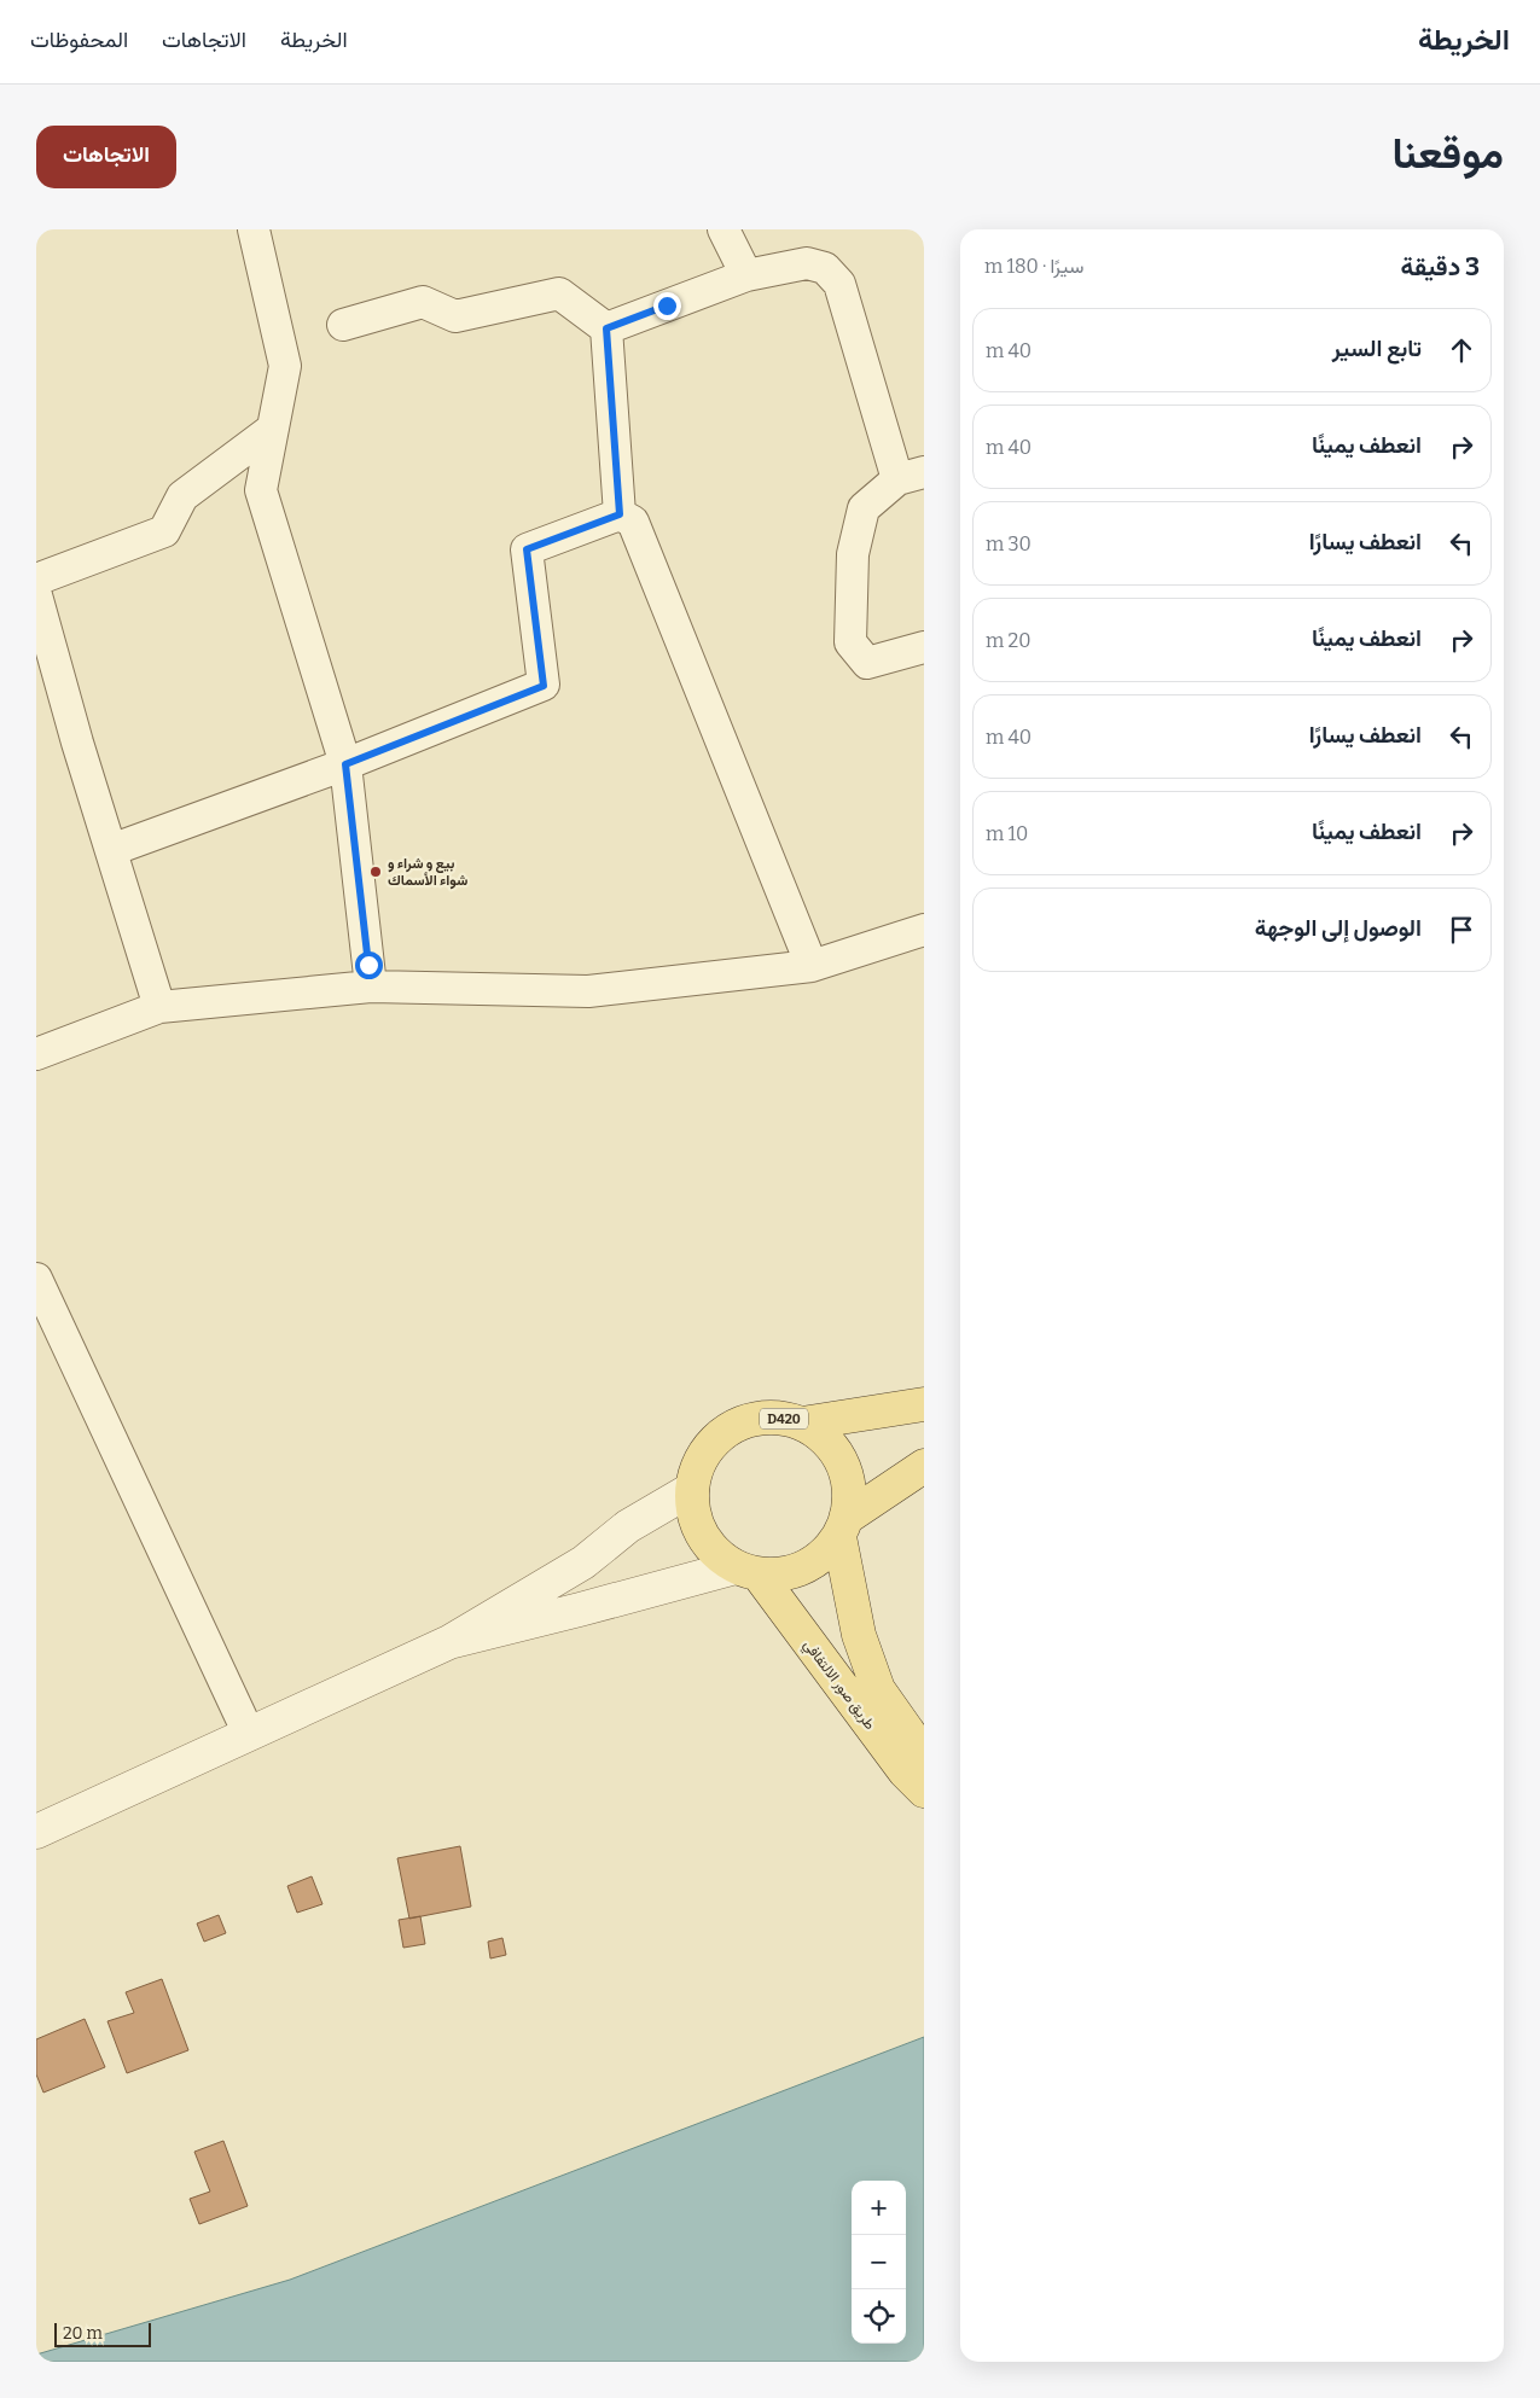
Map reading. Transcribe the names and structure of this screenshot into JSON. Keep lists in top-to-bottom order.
{
  "streets": {
    "main road": ["D420", "طريق صور الالتفافي"]
  },
  "crossings": [
    ["D420", "طريق صور الالتفافي"]
  ],
  "places": ["بيع و شراء و شواء الأسماك"],
  "scale_bar": "20 m",
  "page": {
    "header": "الخريطة",
    "nav": ["الخريطة", "الاتجاهات", "المحفوظات"],
    "title": "موقعنا",
    "buttons": "الاتجاهات",
    "heading": ["3 دقيقة", "سيرًا · 180 m"],
    "list": [
      ["تابع السير", "40 m"],
      ["انعطف يمينًا", "40 m"],
      ["انعطف يسارًا", "30 m"],
      ["انعطف يمينًا", "20 m"],
      ["انعطف يسارًا", "40 m"],
      ["انعطف يمينًا", "10 m"],
      "الوصول إلى الوجهة"
    ],
    "map_buttons": ["+", "−"],
    "scale": "20 m"
  }
}
